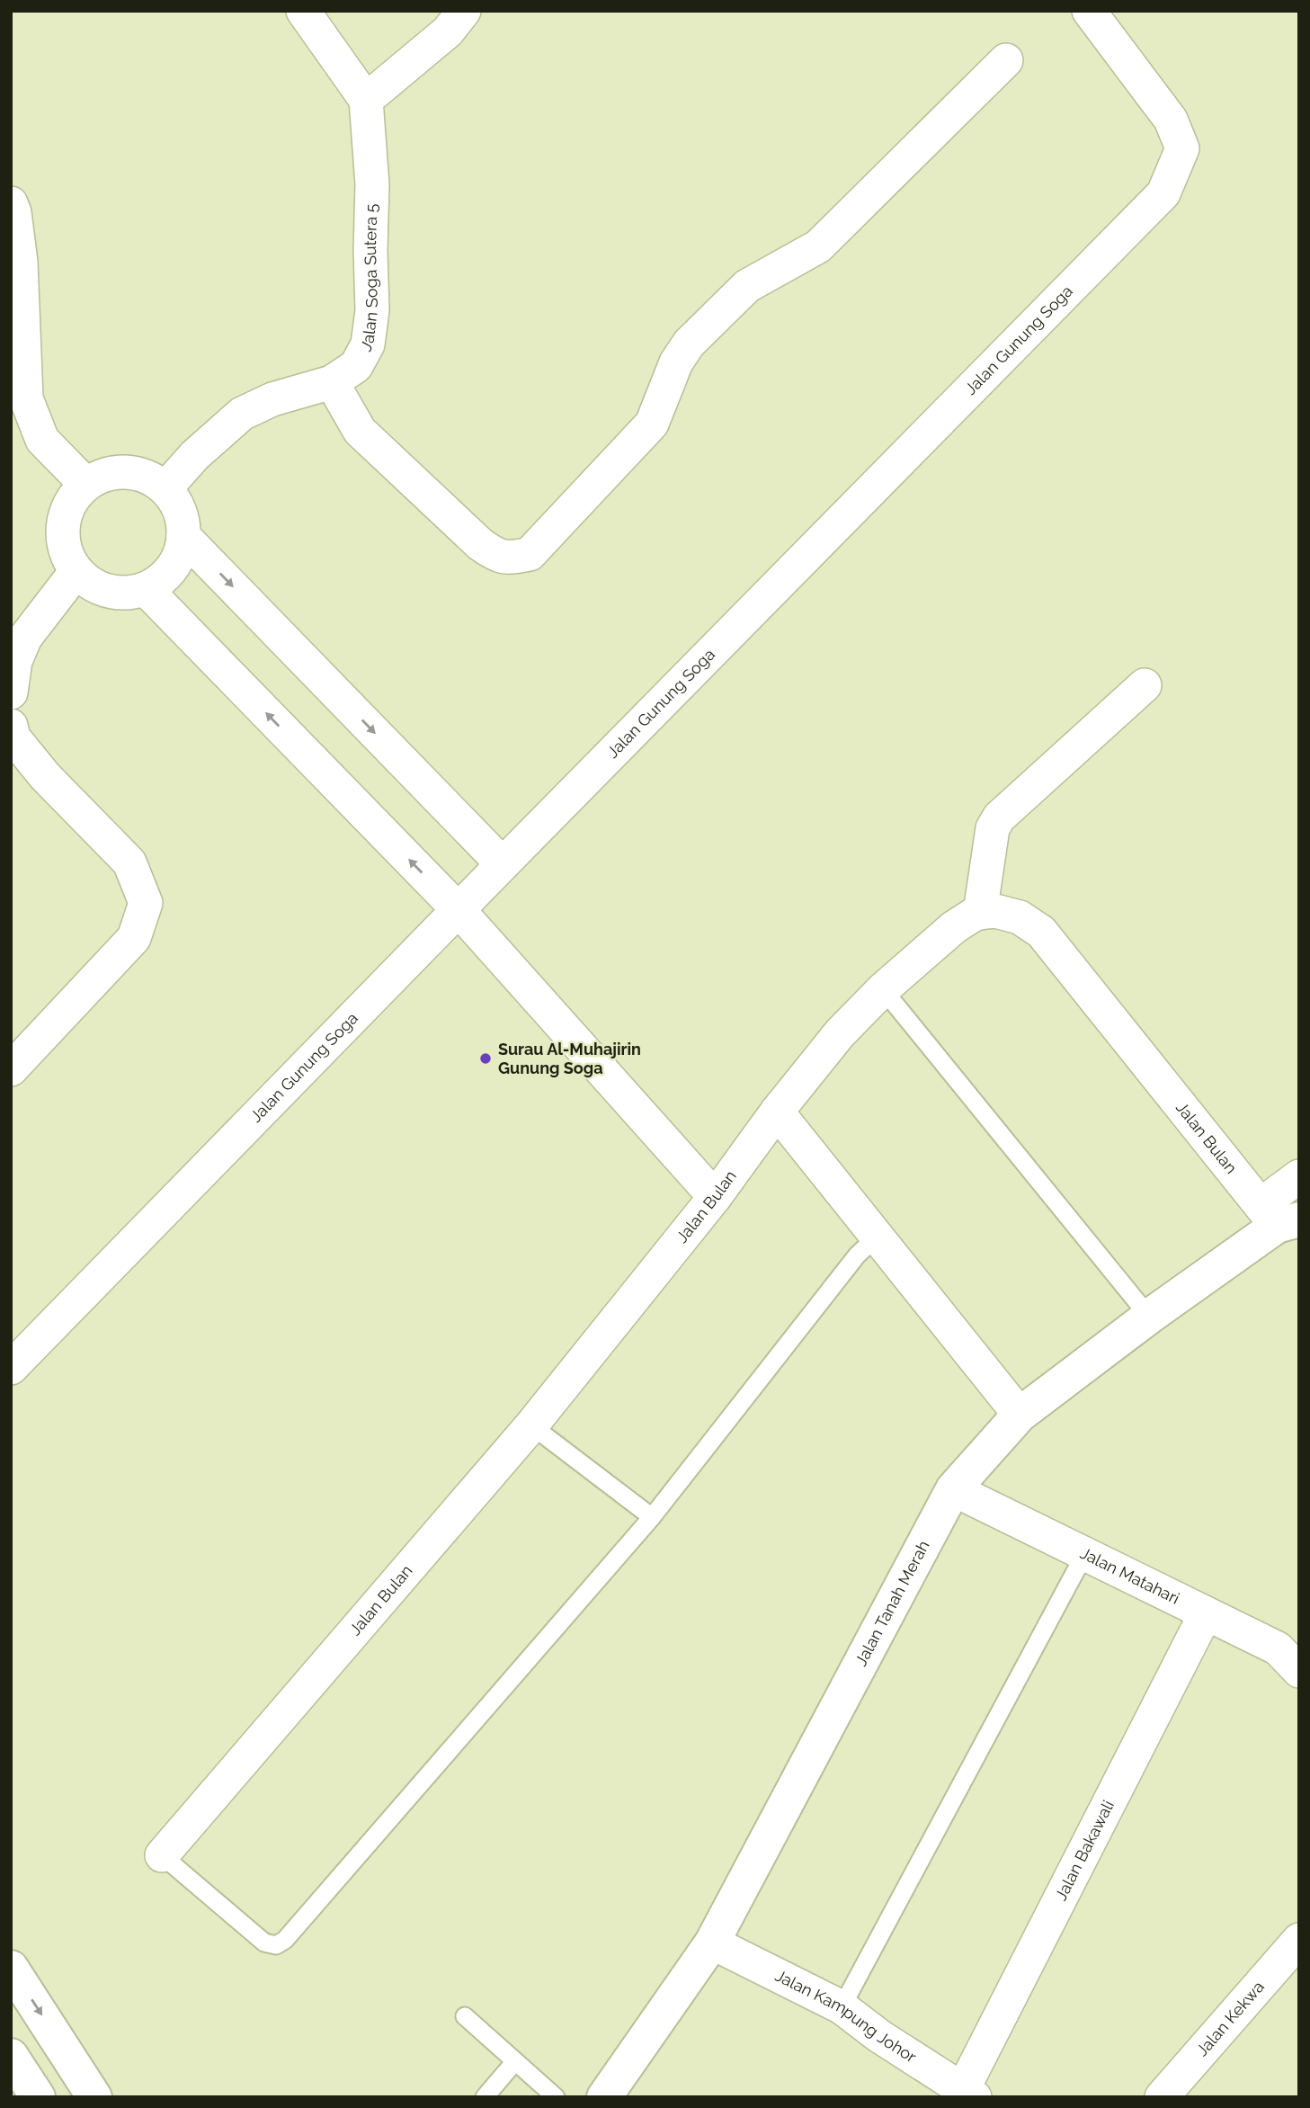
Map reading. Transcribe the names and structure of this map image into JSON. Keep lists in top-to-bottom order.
{
  "streets": {
    "main road": ["Jalan Tanah Merah"],
    "street": [
      "Jalan Soga Sutera 5",
      "Jalan Gunung Soga",
      "Jalan Bulan",
      "Jalan Matahari",
      "Jalan Bakawali",
      "Jalan Kampung Johor",
      "Jalan Kekwa"
    ]
  },
  "crossings": [
    ["Jalan Bulan", "Jalan Tanah Merah"],
    ["Jalan Matahari", "Jalan Tanah Merah"],
    ["Jalan Matahari", "Jalan Bakawali"],
    ["Jalan Tanah Merah", "Jalan Kampung Johor"],
    ["Jalan Bakawali", "Jalan Kampung Johor"]
  ],
  "places": ["Surau Al-Muhajirin Gunung Soga"]
}
